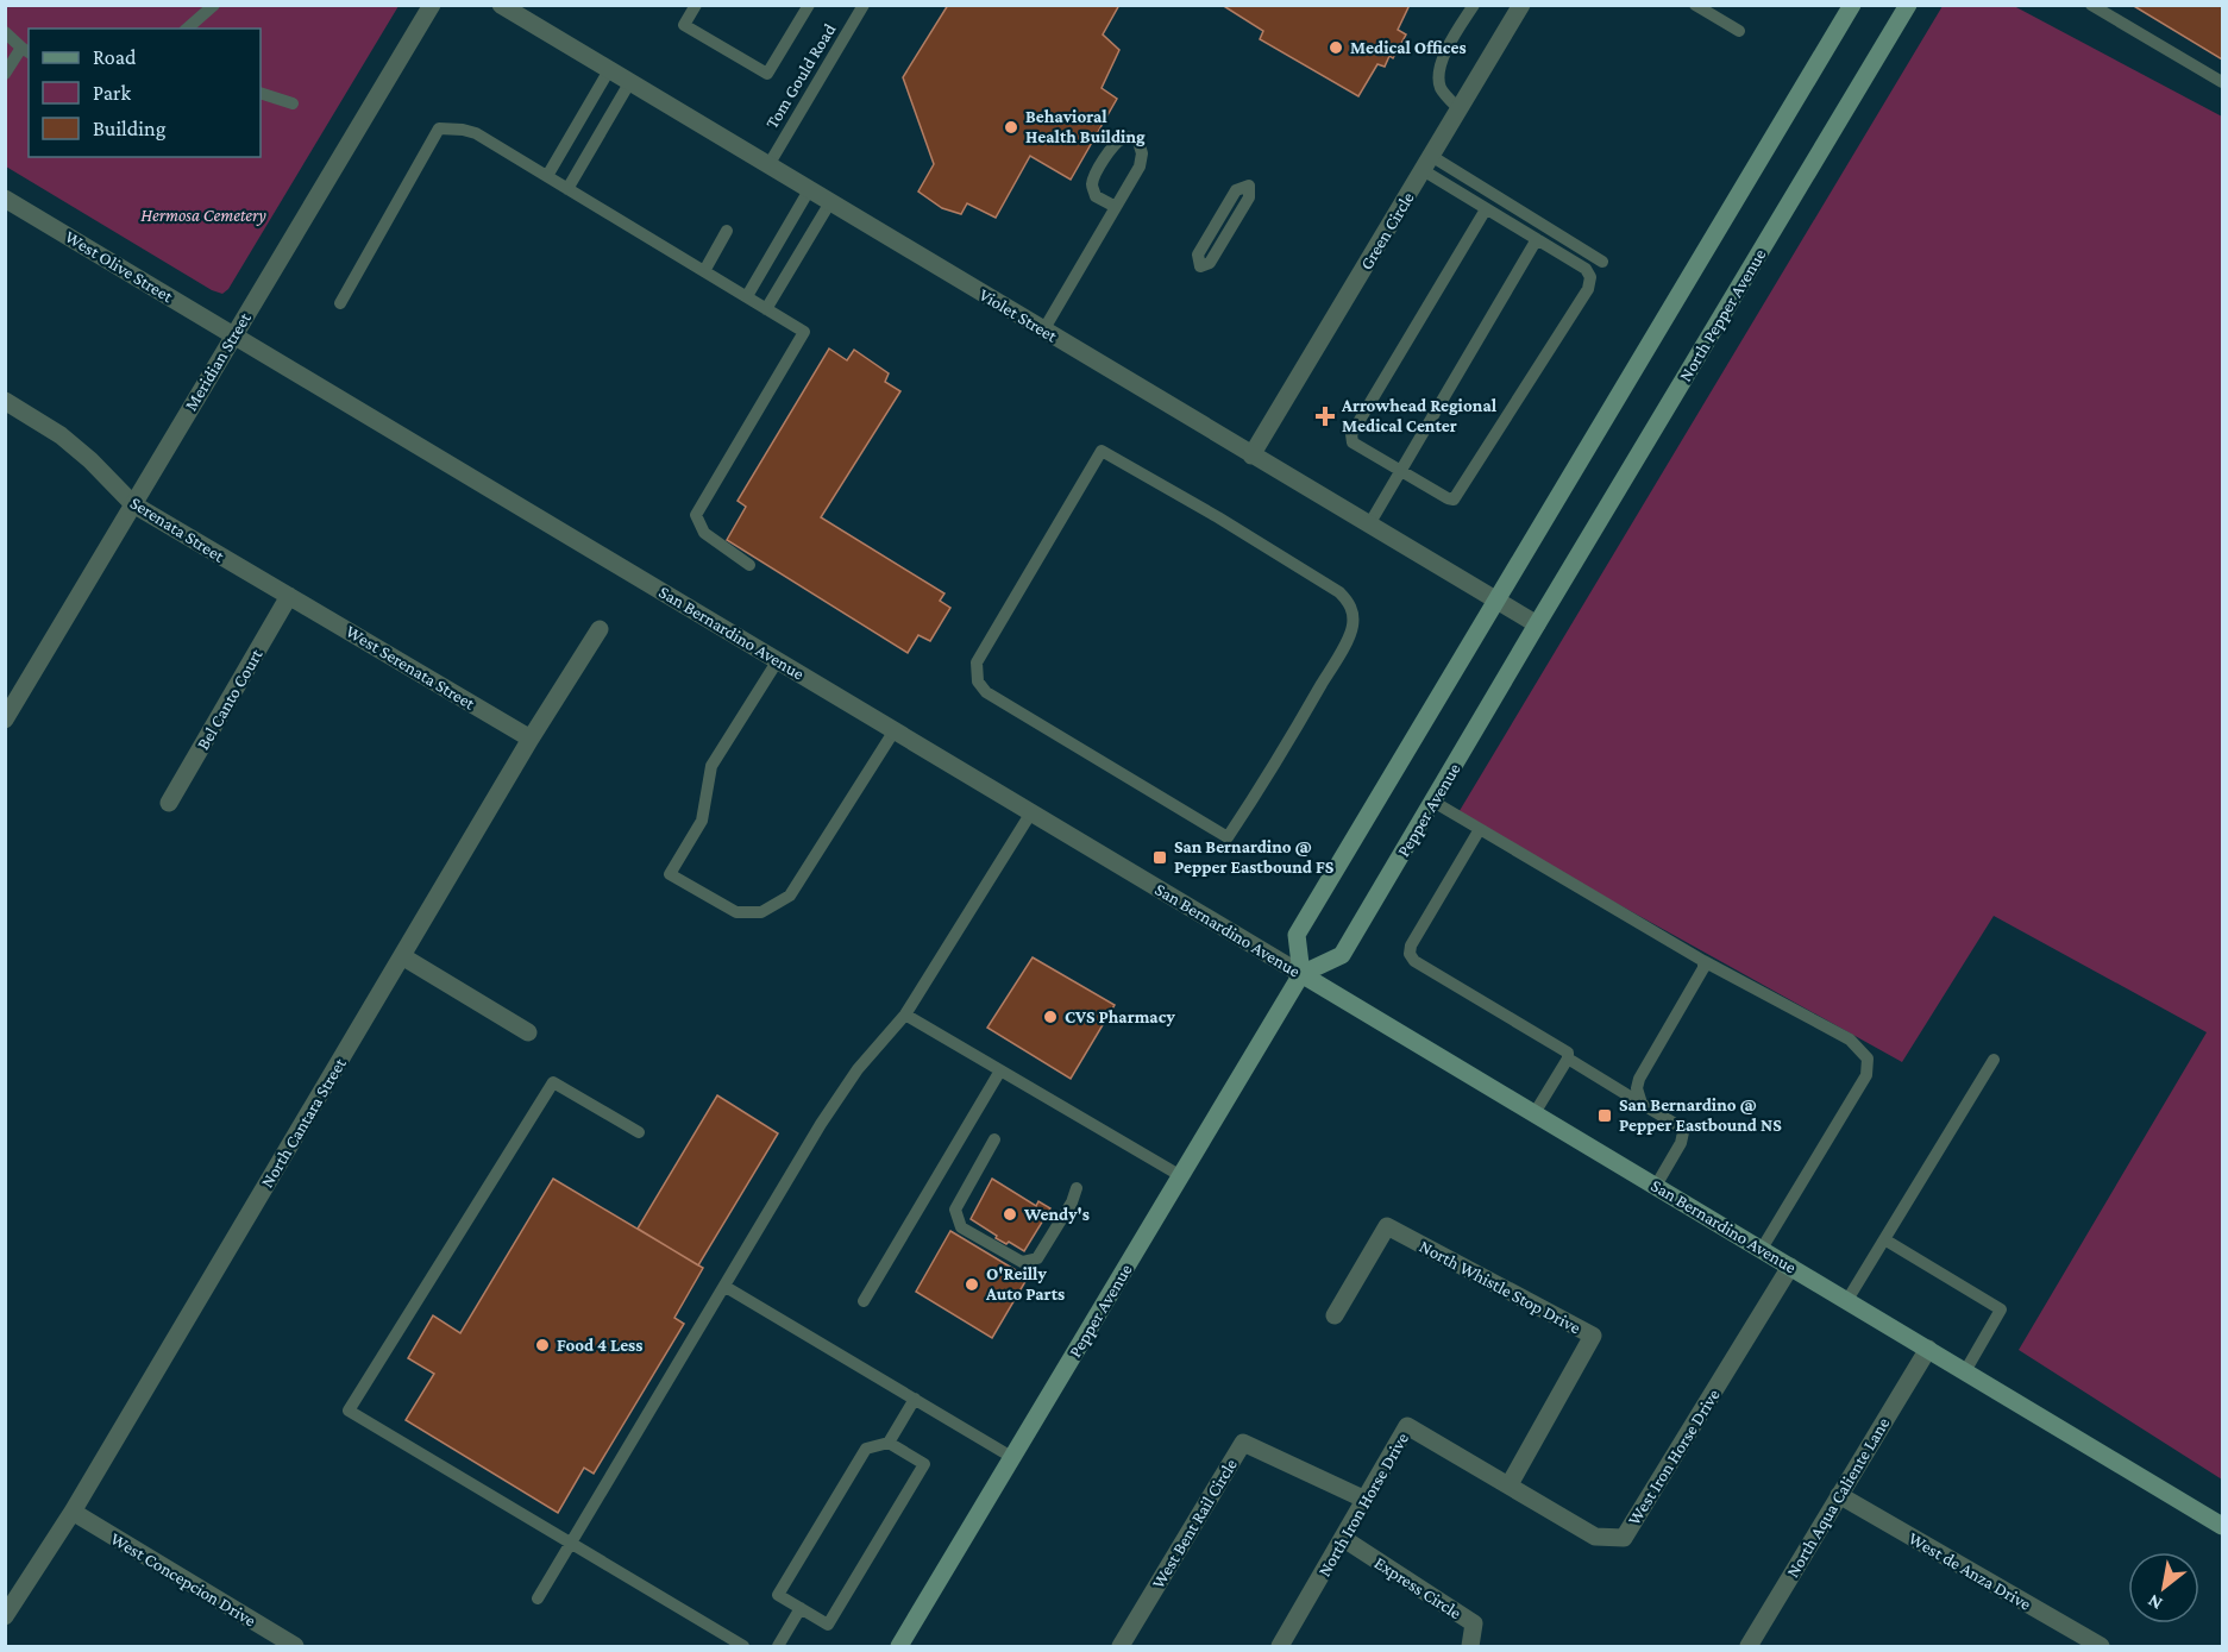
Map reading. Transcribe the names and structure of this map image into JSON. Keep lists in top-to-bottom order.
{
  "streets": {
    "main road": ["North Pepper Avenue", "San Bernardino Avenue", "Pepper Avenue"],
    "street": [
      "Green Circle",
      "West Olive Street",
      "Violet Street",
      "Meridian Street",
      "Serenata Street",
      "West Serenata Street",
      "Bel Canto Court",
      "North Cantara Street",
      "North Whistle Stop Drive",
      "West Iron Horse Drive",
      "North Aqua Caliente Lane",
      "North Iron Horse Drive",
      "West Bent Rail Circle",
      "West de Anza Drive",
      "West Concepcion Drive",
      "Express Circle"
    ],
    "lane": ["Tom Gould Road"]
  },
  "crossings": [
    ["Tom Gould Road", "Violet Street"],
    ["Green Circle", "Violet Street"],
    ["West Olive Street", "Meridian Street"],
    ["West Olive Street", "San Bernardino Avenue"],
    ["Violet Street", "North Pepper Avenue"],
    ["Violet Street", "Pepper Avenue"],
    ["North Pepper Avenue", "Pepper Avenue"],
    ["Meridian Street", "Serenata Street"],
    ["Meridian Street", "San Bernardino Avenue"],
    ["Serenata Street", "West Serenata Street"],
    ["Serenata Street", "Bel Canto Court"],
    ["San Bernardino Avenue", "Pepper Avenue"],
    ["San Bernardino Avenue", "West Iron Horse Drive"],
    ["San Bernardino Avenue", "North Aqua Caliente Lane"],
    ["West Serenata Street", "Bel Canto Court"],
    ["West Serenata Street", "North Cantara Street"],
    ["North Cantara Street", "West Concepcion Drive"],
    ["North Whistle Stop Drive", "West Iron Horse Drive"],
    ["North Whistle Stop Drive", "North Iron Horse Drive"],
    ["West Iron Horse Drive", "North Iron Horse Drive"],
    ["North Aqua Caliente Lane", "West de Anza Drive"],
    ["North Iron Horse Drive", "West Bent Rail Circle"],
    ["North Iron Horse Drive", "Express Circle"]
  ],
  "parks": ["Hermosa Cemetery"],
  "places": {
    "other": [
      "Medical Offices",
      "Behavioral Health Building",
      "CVS Pharmacy",
      "Wendy's",
      "O'Reilly Auto Parts",
      "Food 4 Less"
    ],
    "health": ["Arrowhead Regional Medical Center"],
    "transit": ["San Bernardino @ Pepper Eastbound FS", "San Bernardino @ Pepper Eastbound NS"]
  },
  "legend": ["Road", "Park", "Building"],
  "north": "bottom left"
}
